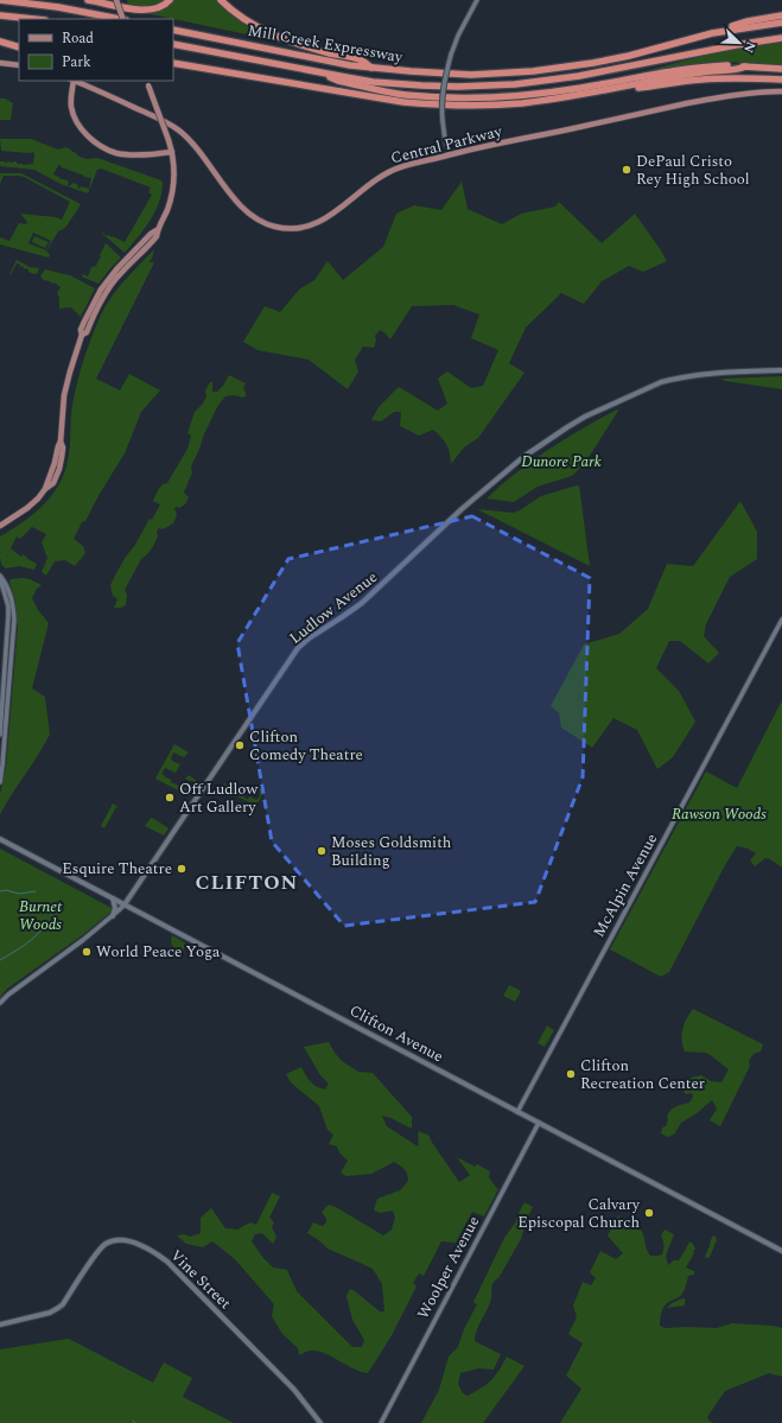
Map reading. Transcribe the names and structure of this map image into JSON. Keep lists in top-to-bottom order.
{
  "streets": {
    "highway": ["Mill Creek Expressway"],
    "main road": [
      "Central Parkway",
      "Ludlow Avenue",
      "Clifton Avenue",
      "Vine Street"
    ],
    "street": ["McAlpin Avenue", "Woolper Avenue"]
  },
  "crossings": [
    ["Ludlow Avenue", "Clifton Avenue"],
    ["McAlpin Avenue", "Clifton Avenue"],
    ["Clifton Avenue", "Woolper Avenue"]
  ],
  "districts": ["CLIFTON"],
  "parks": ["Dunore Park", "Rawson Woods", "Burnet Woods"],
  "places": [
    "DePaul Cristo Rey High School",
    "Clifton Comedy Theatre",
    "Off Ludlow Art Gallery",
    "Moses Goldsmith Building",
    "Esquire Theatre",
    "World Peace Yoga",
    "Clifton Recreation Center",
    "Calvary Episcopal Church"
  ],
  "legend": ["Road", "Park"],
  "north": "bottom right"
}
